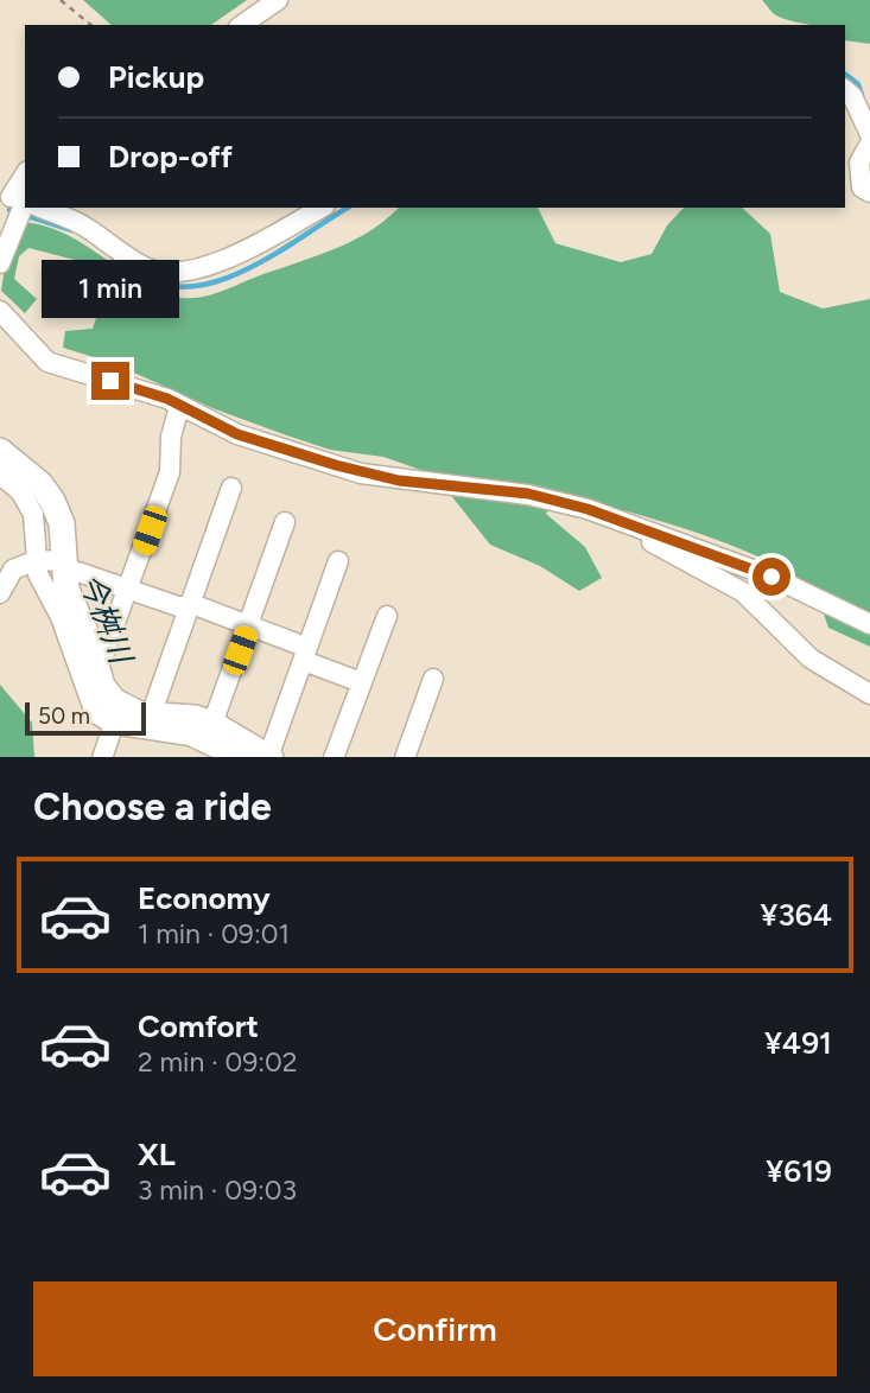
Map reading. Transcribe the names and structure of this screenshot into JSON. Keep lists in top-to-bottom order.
{
  "water": ["今桝川"],
  "scale_bar": "50 m",
  "page": {
    "banner": ["Pickup", "Drop-off"],
    "bubble": "1 min",
    "scale": "50 m",
    "heading": "Choose a ride",
    "list": [
      {
        "name": "Economy",
        "note": "1 min · 09:01",
        "value": "¥364"
      },
      {
        "name": "Comfort",
        "note": "2 min · 09:02",
        "value": "¥491"
      },
      {
        "name": "XL",
        "note": "3 min · 09:03",
        "value": "¥619"
      }
    ],
    "buttons": "Confirm"
  }
}
